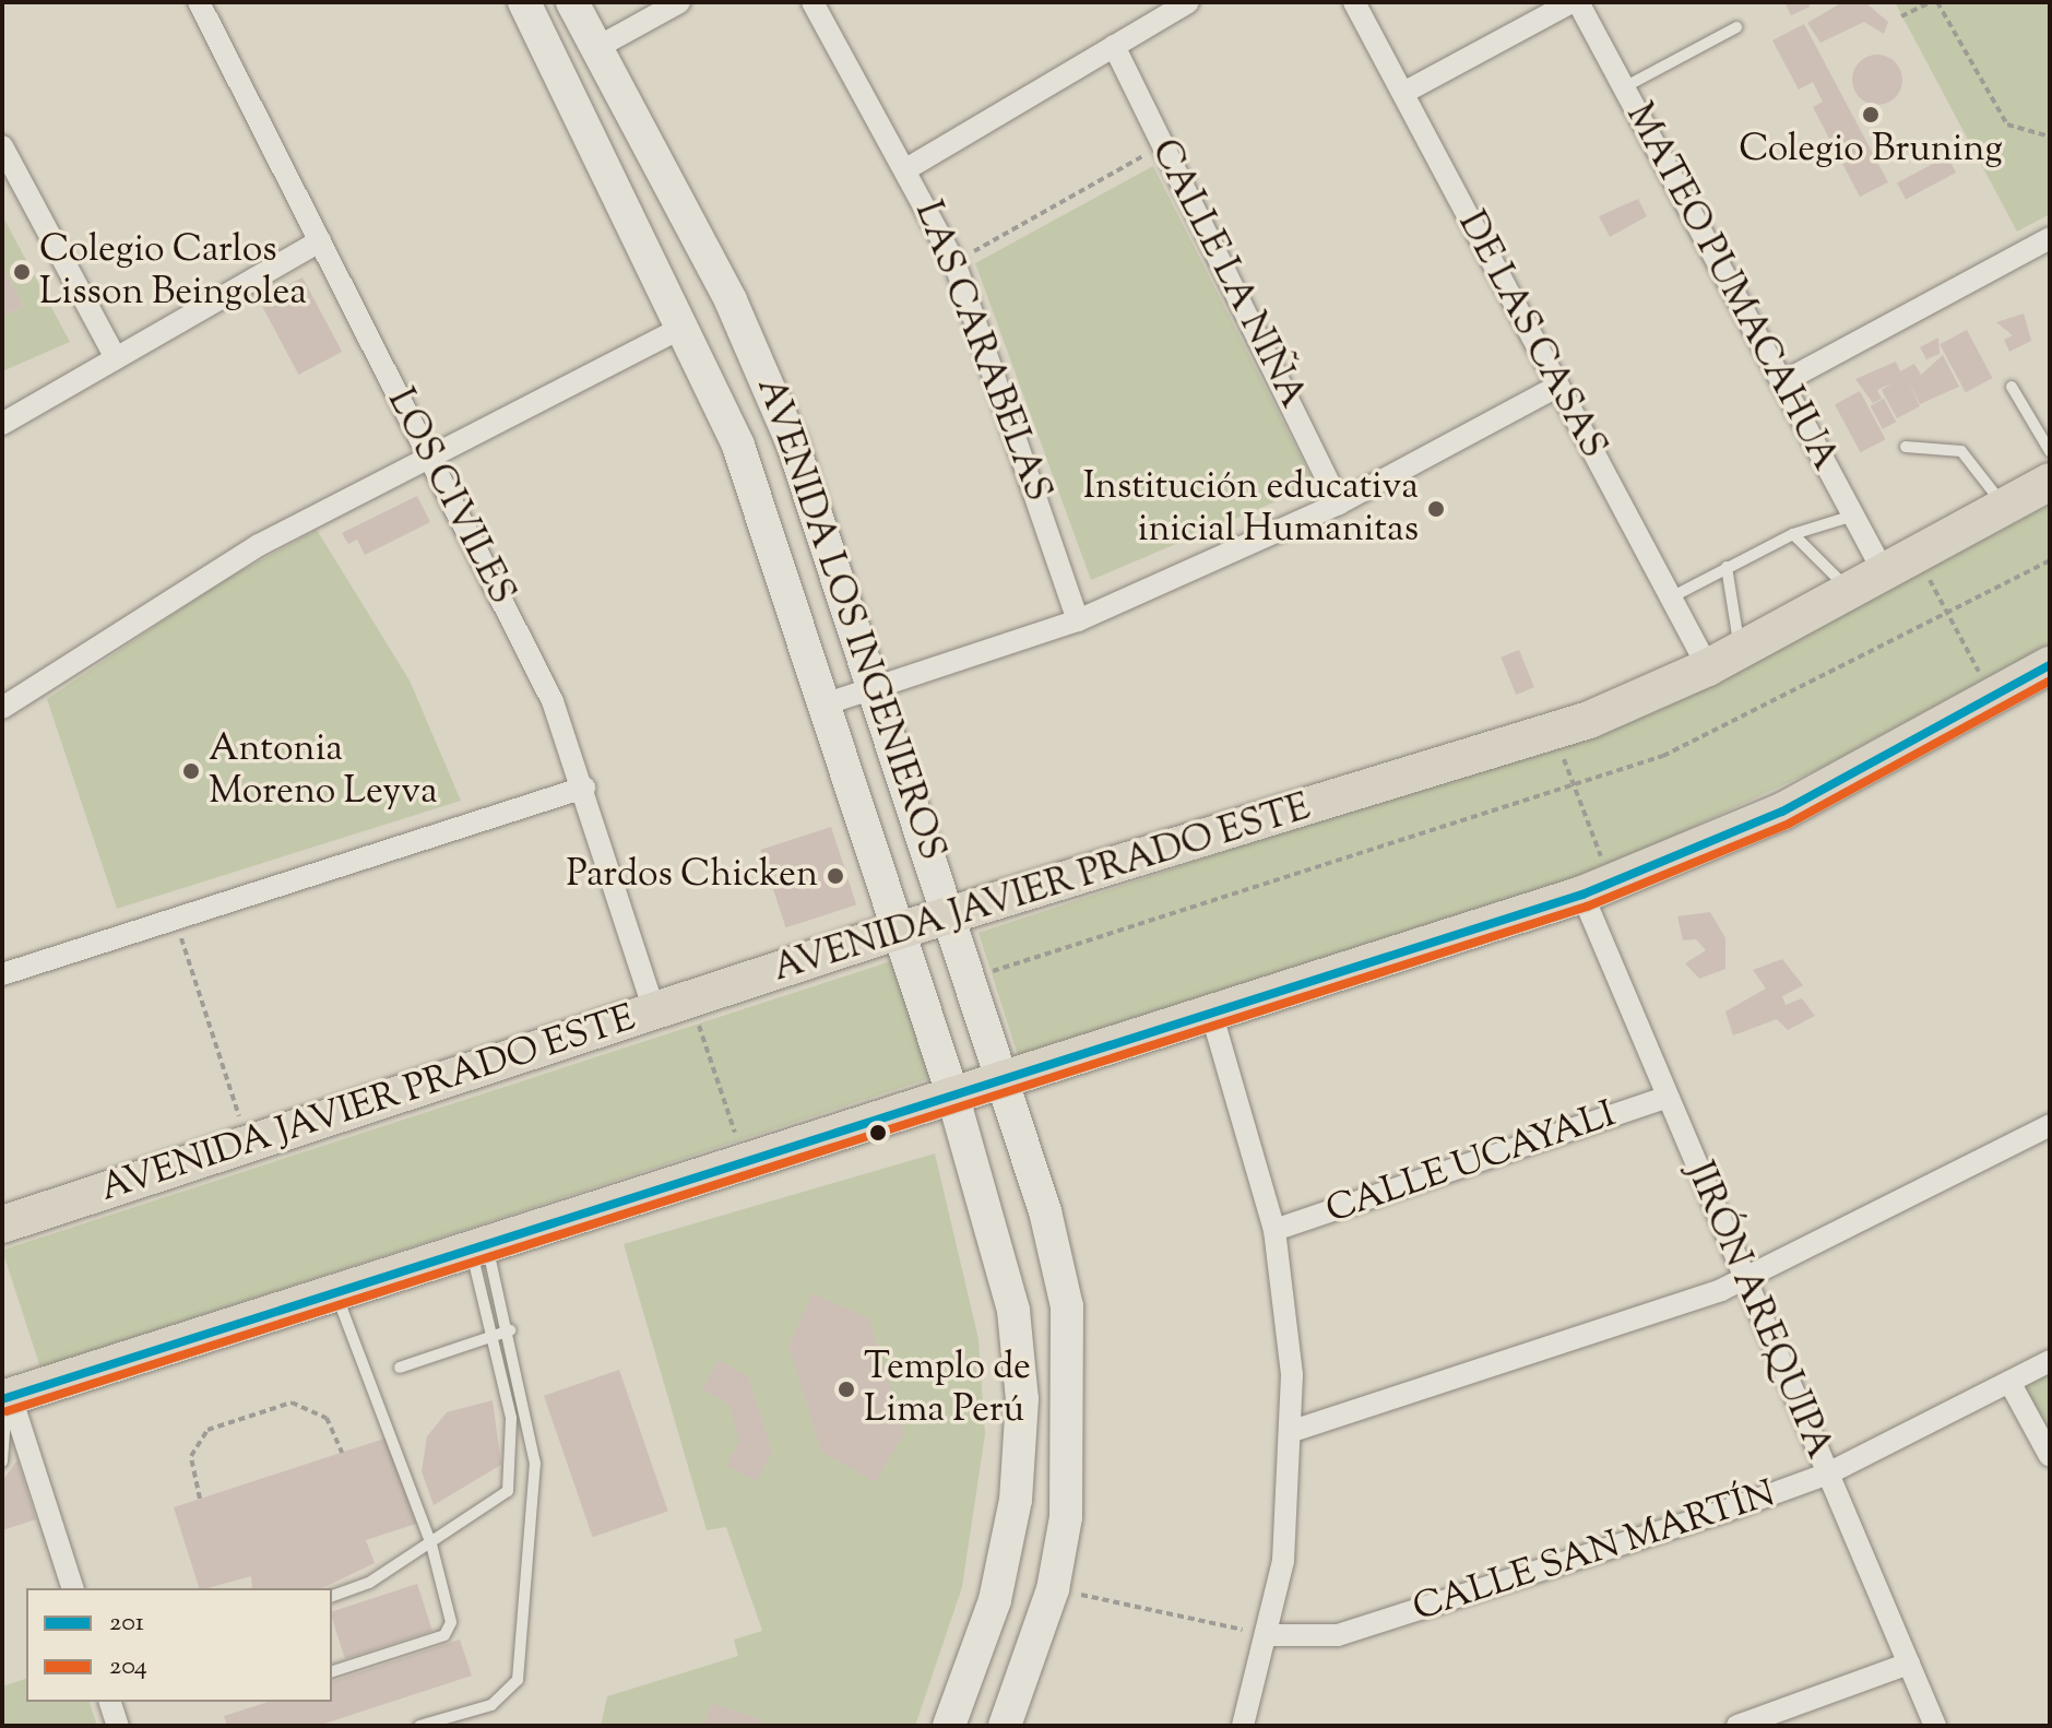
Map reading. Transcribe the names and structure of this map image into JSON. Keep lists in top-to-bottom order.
{
  "streets": {
    "main road": ["AVENIDA JAVIER PRADO ESTE"],
    "street": [
      "CALLE LA NIÑA",
      "MATEO PUMACAHUA",
      "DE LAS CASAS",
      "LAS CARABELAS",
      "LOS CIVILES",
      "AVENIDA LOS INGENIEROS",
      "CALLE UCAYALI",
      "JIRÓN AREQUIPA",
      "CALLE SAN MARTÍN"
    ]
  },
  "crossings": [
    ["MATEO PUMACAHUA", "AVENIDA JAVIER PRADO ESTE"],
    ["DE LAS CASAS", "AVENIDA JAVIER PRADO ESTE"],
    ["LOS CIVILES", "AVENIDA JAVIER PRADO ESTE"],
    ["AVENIDA LOS INGENIEROS", "AVENIDA JAVIER PRADO ESTE"],
    ["CALLE UCAYALI", "JIRÓN AREQUIPA"],
    ["JIRÓN AREQUIPA", "CALLE SAN MARTÍN"]
  ],
  "places": [
    "Colegio Bruning",
    "Colegio Carlos Lisson Beingolea",
    "Institución educativa inicial Humanitas",
    "Antonia Moreno Leyva",
    "Pardos Chicken",
    "Templo de Lima Perú"
  ],
  "lines": ["transit line 201", "transit line 204"],
  "legend": ["201", "204"]
}
